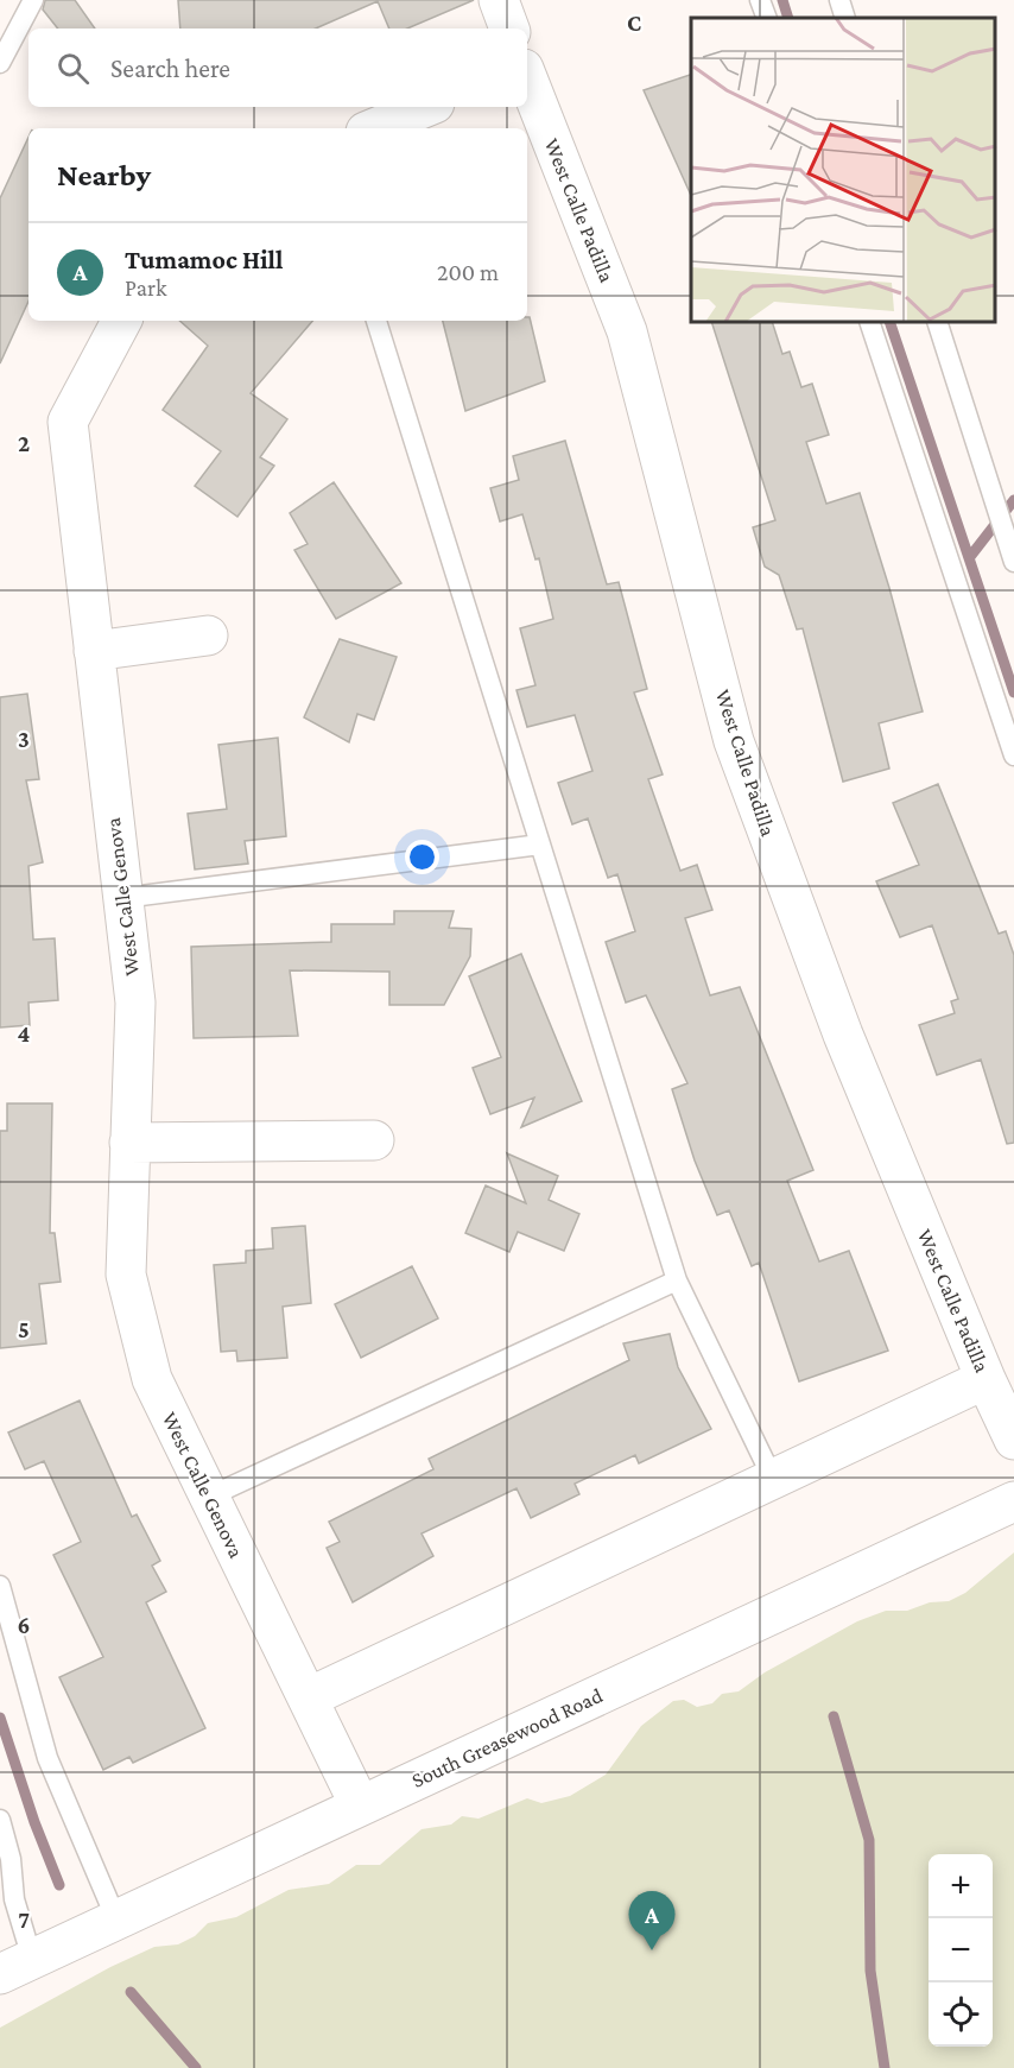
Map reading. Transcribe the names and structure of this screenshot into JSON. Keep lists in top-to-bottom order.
{
  "streets": {
    "street": ["West Calle Padilla", "West Calle Genova", "South Greasewood Road"]
  },
  "crossings": [
    ["West Calle Genova", "South Greasewood Road"]
  ],
  "page": {
    "search": "Search here",
    "heading": "Nearby",
    "list": [
      {
        "mark": "A",
        "name": "Tumamoc Hill",
        "note": "Park",
        "value": "200 m"
      }
    ],
    "map_buttons": ["+", "−"],
    "pins": "A"
  },
  "grid": {
    "columns": ["C"],
    "rows": [
      "2",
      "3",
      "4",
      "5",
      "6",
      "7"
    ]
  }
}
